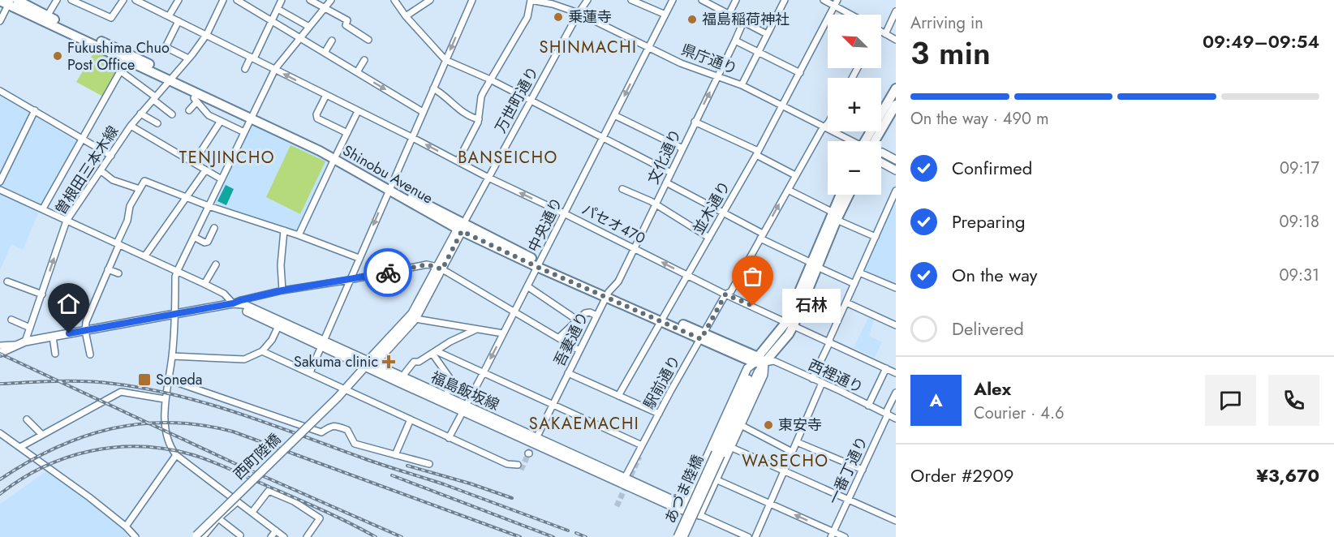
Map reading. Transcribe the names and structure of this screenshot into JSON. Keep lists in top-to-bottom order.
{
  "streets": {
    "highway": ["Shinobu Avenue"],
    "main road": [
      "県庁通り",
      "福島飯坂線",
      "西町陸橋",
      "あづま陸橋"
    ],
    "street": [
      "万世町通り",
      "文化通り",
      "曽根田三本木線",
      "並木通り",
      "パセオ470",
      "中央通り",
      "吾妻通り",
      "西裡通り",
      "駅前通り",
      "一番丁通り"
    ]
  },
  "crossings": [
    ["県庁通り", "万世町通り"],
    ["県庁通り", "文化通り"],
    ["県庁通り", "並木通り"],
    ["県庁通り", "中央通り"],
    ["県庁通り", "駅前通り"],
    ["万世町通り", "Shinobu Avenue"],
    ["万世町通り", "パセオ470"],
    ["文化通り", "パセオ470"],
    ["文化通り", "吾妻通り"],
    ["曽根田三本木線", "Shinobu Avenue"],
    ["曽根田三本木線", "パセオ470"],
    ["Shinobu Avenue", "並木通り"],
    ["Shinobu Avenue", "中央通り"],
    ["Shinobu Avenue", "吾妻通り"],
    ["Shinobu Avenue", "西裡通り"],
    ["Shinobu Avenue", "駅前通り"],
    ["並木通り", "パセオ470"],
    ["パセオ470", "中央通り"],
    ["パセオ470", "吾妻通り"],
    ["パセオ470", "駅前通り"],
    ["中央通り", "福島飯坂線"],
    ["吾妻通り", "福島飯坂線"],
    ["西裡通り", "一番丁通り"],
    ["駅前通り", "福島飯坂線"],
    ["福島飯坂線", "西町陸橋"]
  ],
  "districts": [
    "SHINMACHI",
    "TENJINCHO",
    "BANSEICHO",
    "SAKAEMACHI",
    "WASECHO"
  ],
  "places": {
    "other": [
      "乗蓮寺",
      "福島稲荷神社",
      "Fukushima Chuo Post Office",
      "石林",
      "東安寺"
    ],
    "health": ["Sakuma clinic"],
    "transit": ["Soneda"]
  },
  "north": "top left",
  "page": {
    "heading": ["3 min", "Arriving in", "09:49–09:54"],
    "panel": [
      "Alex",
      "Courier · 4.6",
      "Order #2909",
      "¥3,670"
    ],
    "map_buttons": ["+", "−"],
    "bar": "On the way · 490 m",
    "list": [
      ["Confirmed", "09:17"],
      ["Preparing", "09:18"],
      ["On the way", "09:31"],
      "Delivered"
    ],
    "bubble": "石林",
    "round": "A"
  }
}
